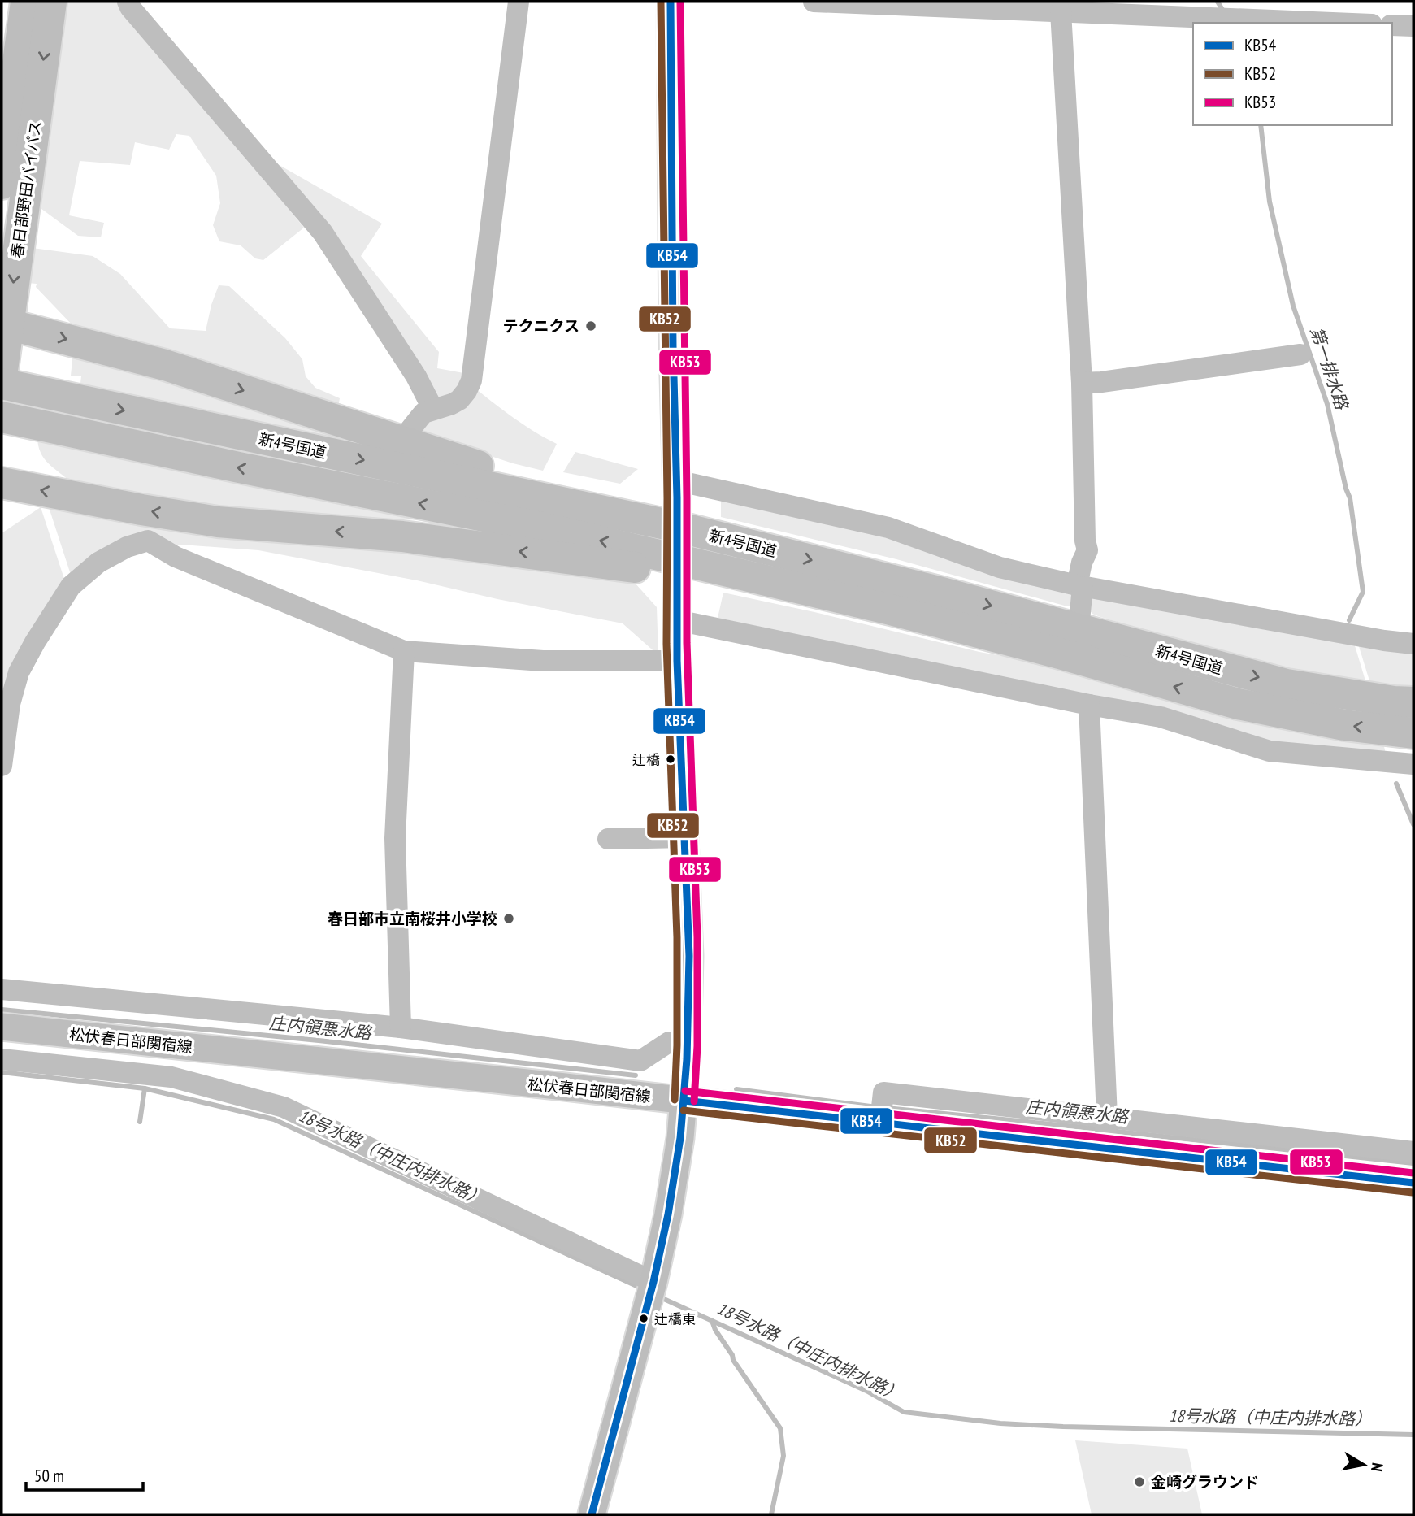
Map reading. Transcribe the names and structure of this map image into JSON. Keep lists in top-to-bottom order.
{
  "streets": {
    "highway": ["春日部野田バイパス", "新4号国道"],
    "main road": ["松伏春日部関宿線"]
  },
  "water": ["第一排水路", "庄内領悪水路", "18号水路（中庄内排水路）"],
  "places": [
    "テクニクス",
    "辻橋",
    "春日部市立南桜井小学校",
    "辻橋東",
    "金崎グラウンド"
  ],
  "lines": ["transit line KB54", "transit line KB52", "transit line KB53"],
  "legend": ["KB54", "KB52", "KB53"],
  "scale_bar": "50 m",
  "north": "right"
}
